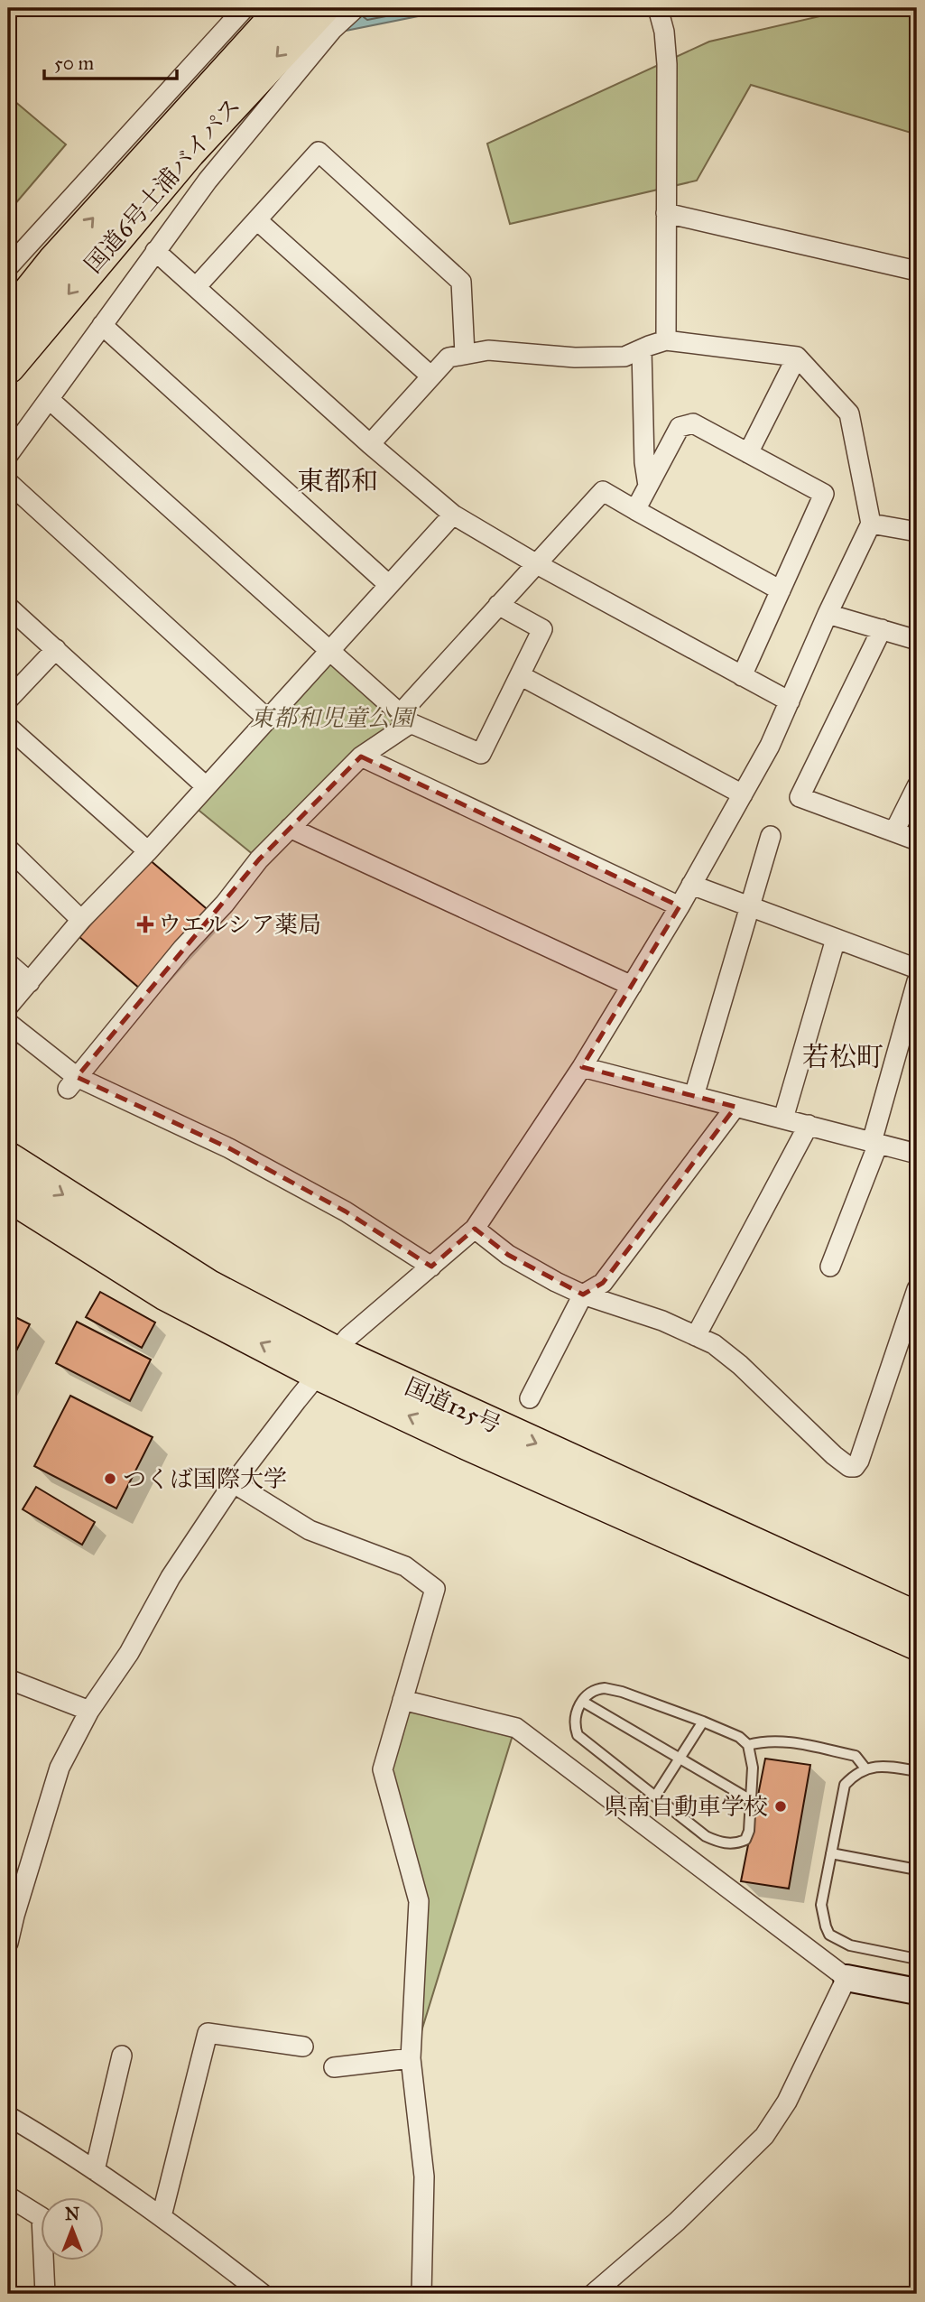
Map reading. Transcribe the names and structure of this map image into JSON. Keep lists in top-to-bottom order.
{
  "streets": {
    "highway": ["国道6号土浦バイパス", "国道125号"]
  },
  "districts": ["東都和", "若松町"],
  "parks": ["東都和児童公園"],
  "places": {
    "health": ["ウエルシア薬局"],
    "other": ["つくば国際大学", "県南自動車学校"]
  },
  "scale_bar": "50 m",
  "north": "top"
}
